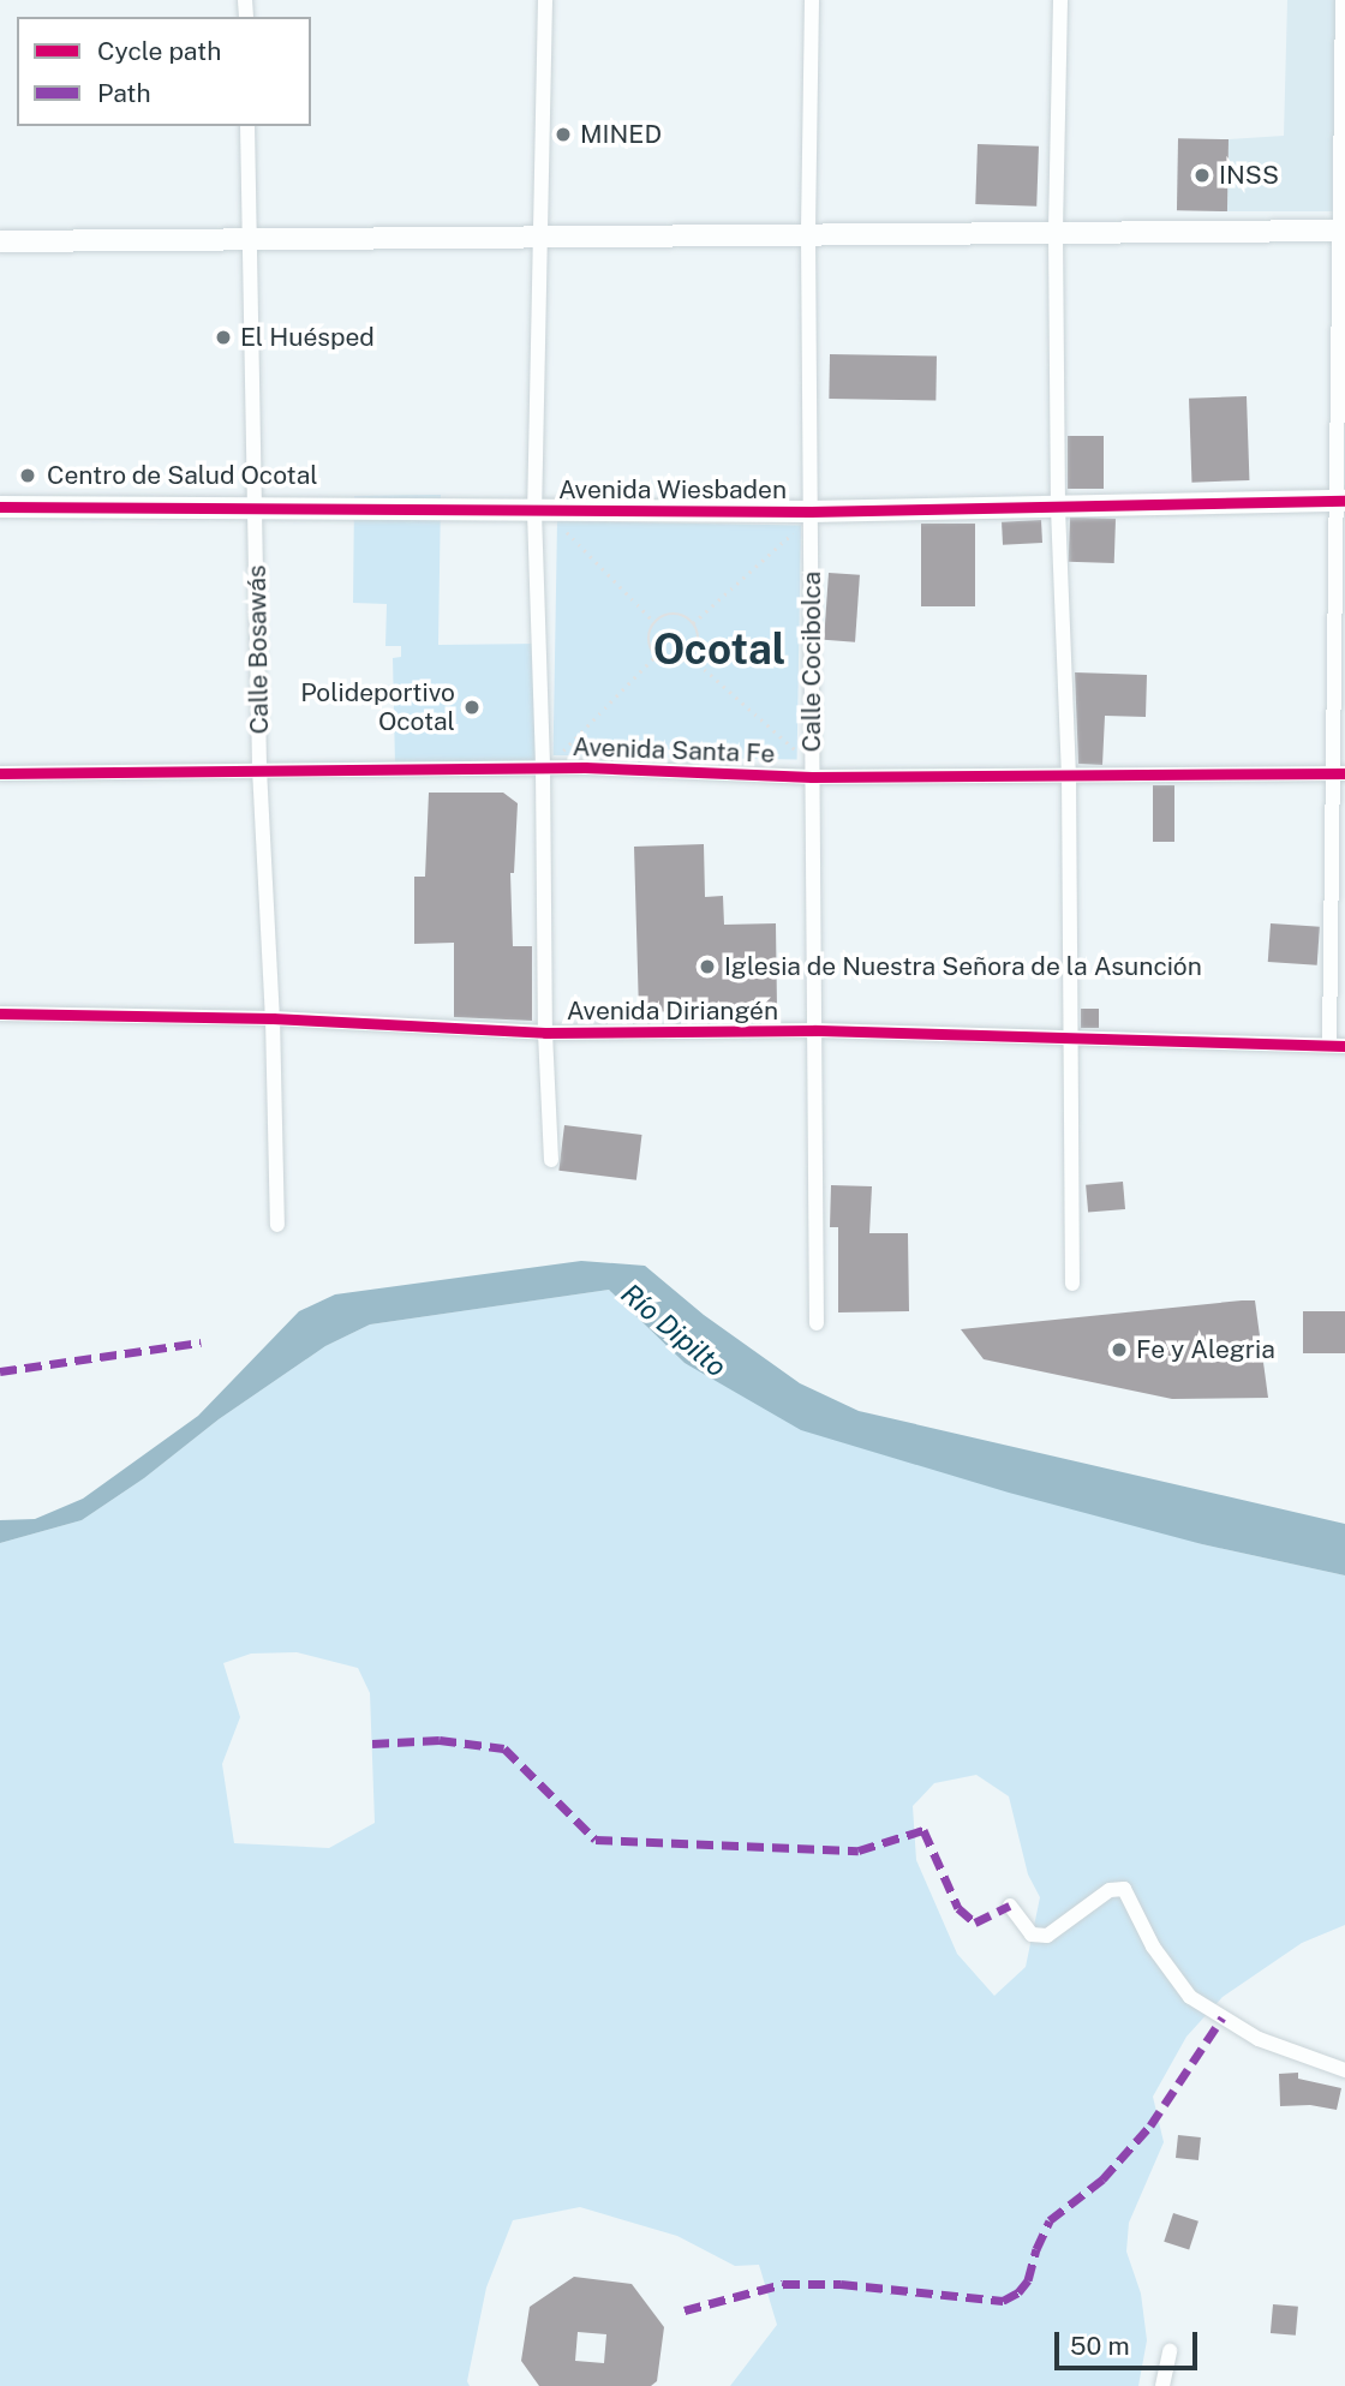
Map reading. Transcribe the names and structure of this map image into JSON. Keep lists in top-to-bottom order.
{
  "streets": {
    "street": [
      "Avenida Wiesbaden",
      "Calle Bosawás",
      "Calle Cocibolca",
      "Avenida Santa Fe",
      "Avenida Diriangén"
    ]
  },
  "crossings": [
    ["Avenida Wiesbaden", "Calle Bosawás"],
    ["Avenida Wiesbaden", "Calle Cocibolca"],
    ["Calle Bosawás", "Avenida Santa Fe"],
    ["Calle Bosawás", "Avenida Diriangén"],
    ["Calle Cocibolca", "Avenida Santa Fe"],
    ["Calle Cocibolca", "Avenida Diriangén"]
  ],
  "districts": ["Ocotal"],
  "water": ["Río Dipilto"],
  "places": [
    "MINED",
    "INSS",
    "El Huésped",
    "Centro de Salud Ocotal",
    "Polideportivo Ocotal",
    "Iglesia de Nuestra Señora de la Asunción",
    "Fe y Alegria"
  ],
  "legend": ["Cycle path", "Path"],
  "scale_bar": "50 m"
}
